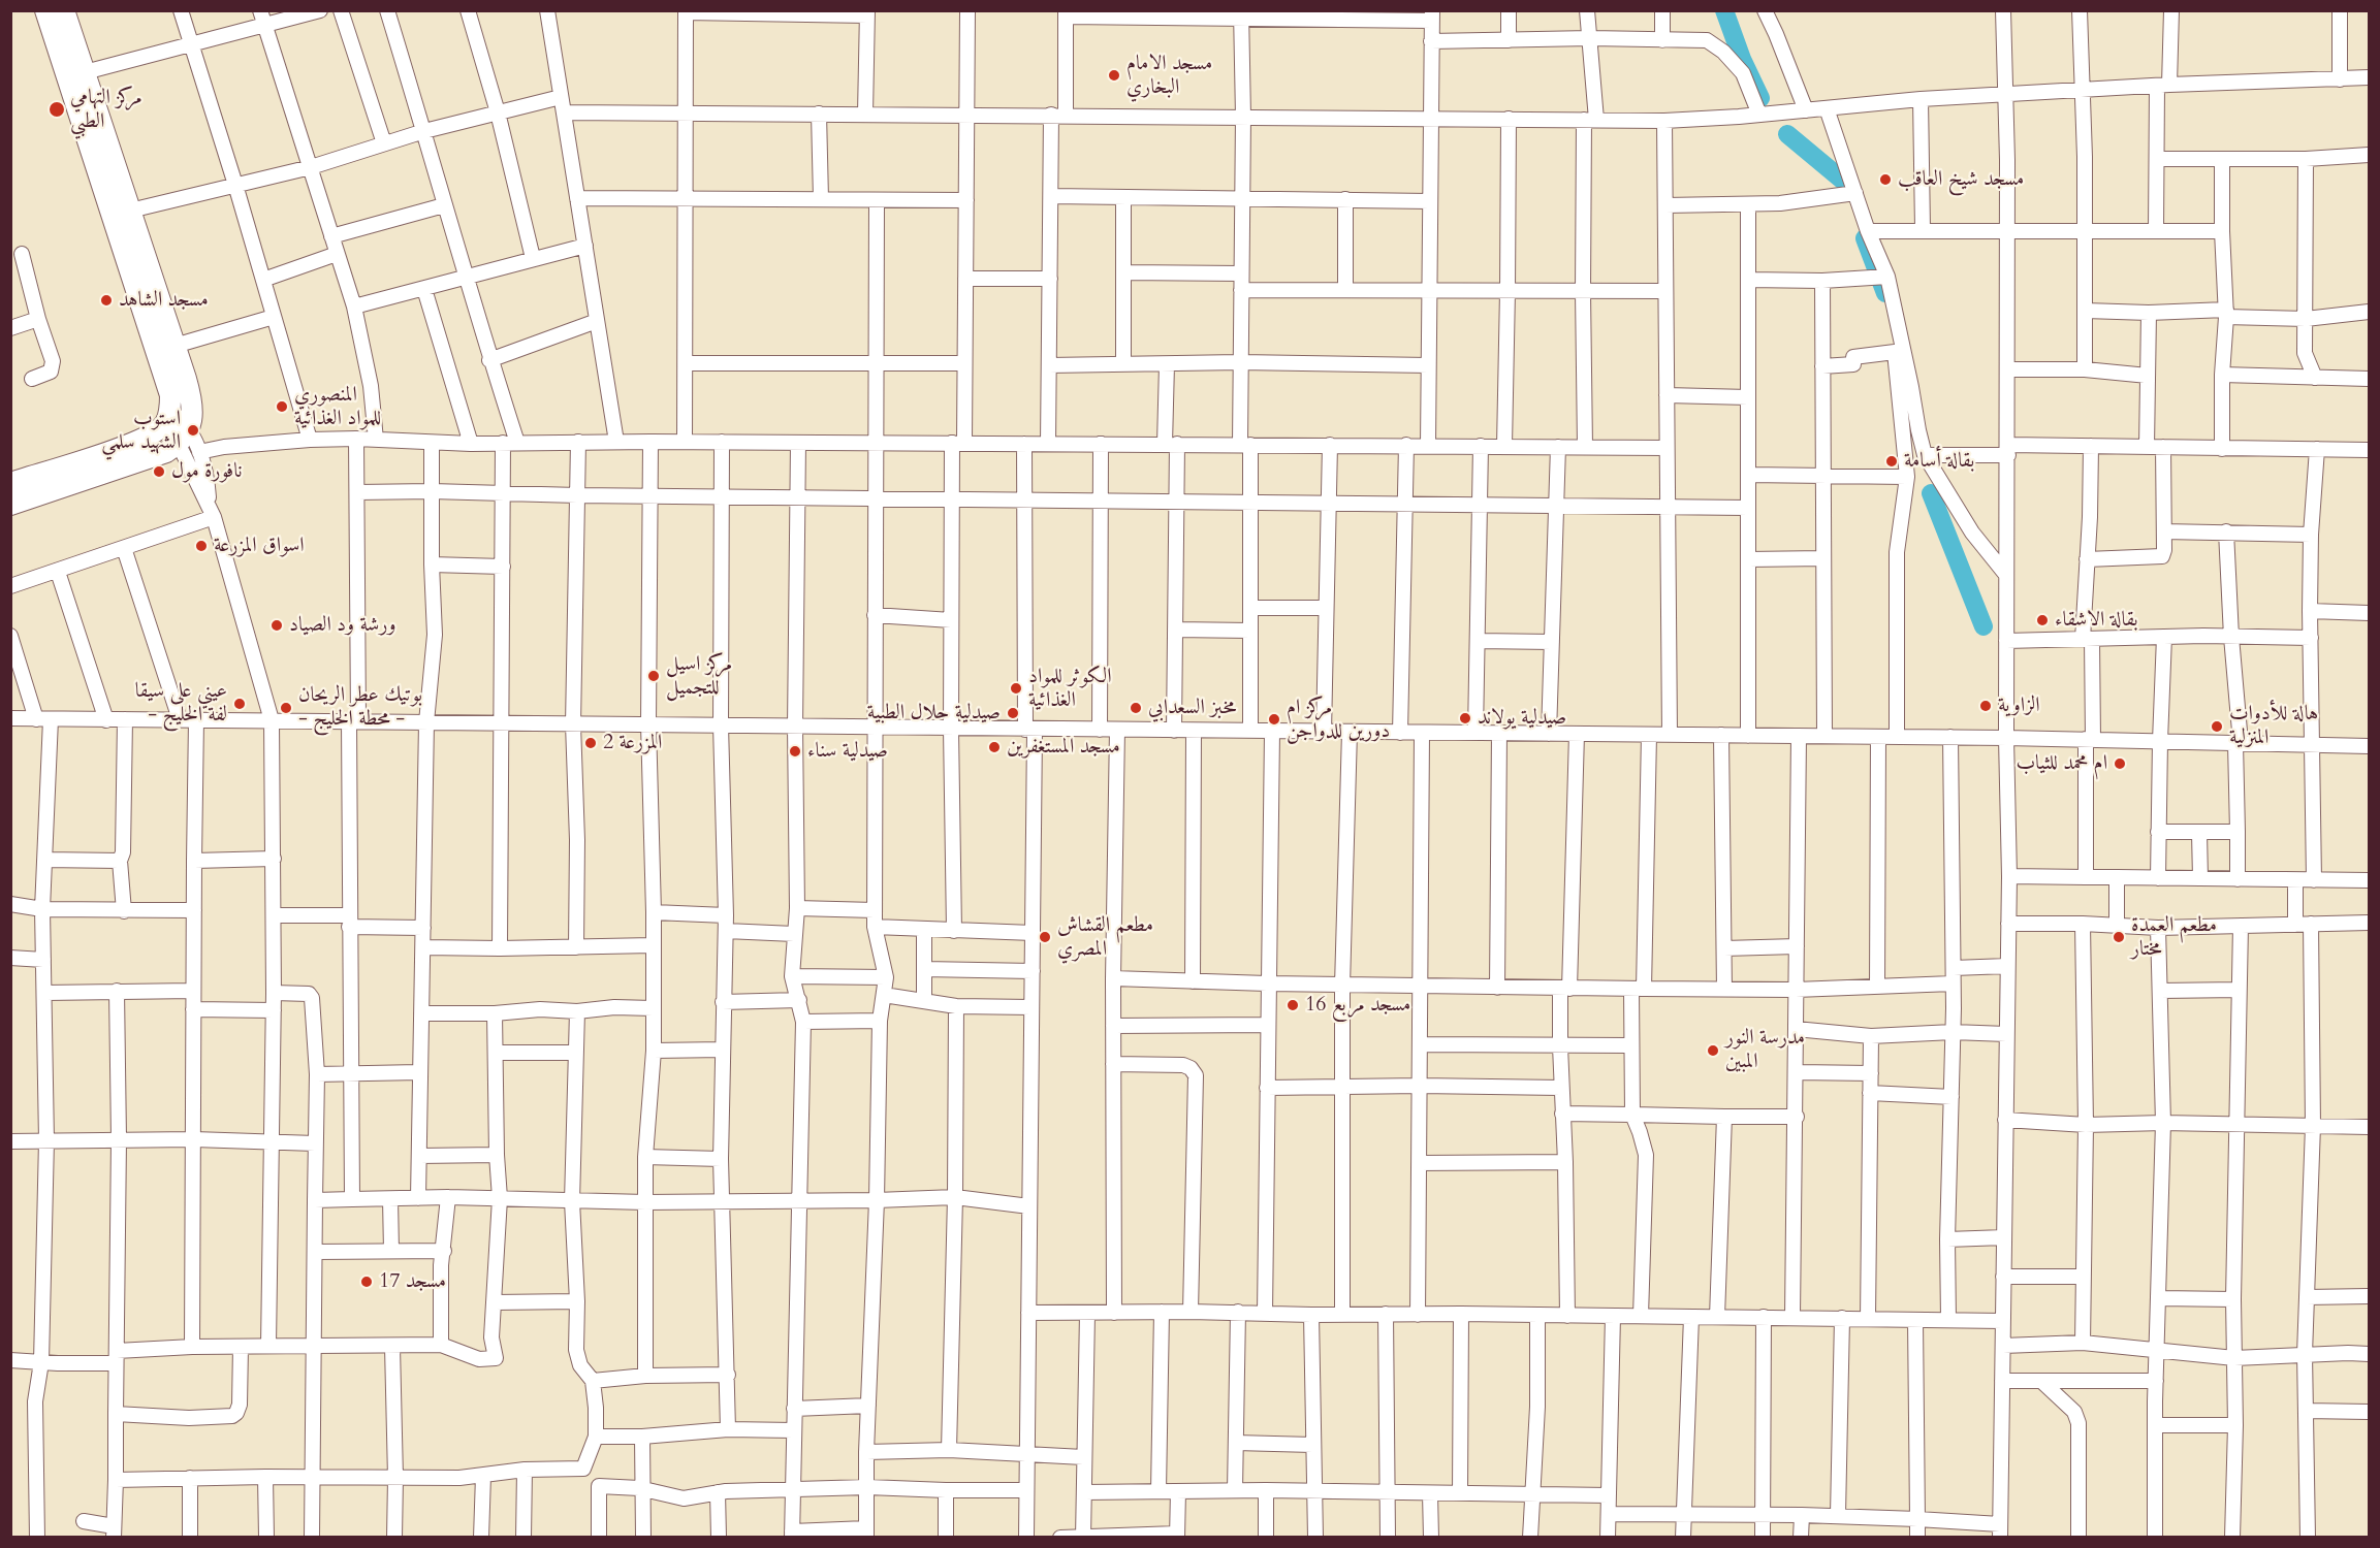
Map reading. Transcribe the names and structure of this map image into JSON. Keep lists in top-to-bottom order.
{
  "places": [
    "مسجد الامام البخاري",
    "مركز التهامي الطبي",
    "مسجد شيخ العاقب",
    "مسجد الشاهد",
    "المنصوري للمواد الغذائية",
    "استوب الشهيد سلمي",
    "بقالة أسامة",
    "نافورة مول",
    "اسواق المزرعة",
    "بقالة الاشقاء",
    "ورشة ود الصياد",
    "مركز اسيل للتجميل",
    "الكوثر للمواد الغذائية",
    "عيني على سيقا - لفة الخليج",
    "الزاوية",
    "بوتيك عطر الريحان - محطة الخليج -",
    "مخبز السعدابي",
    "صيدلية حلال الطبية",
    "صيدلية يولاند",
    "مركز ام دورين للدواجن",
    "هالة للأدوات المنزلية",
    "المزرعة 2",
    "مسجد المستغفرين",
    "صيدلية سناء",
    "ام محمد للثياب",
    "مطعم القشاش المصري",
    "مطعم العمدة مختار",
    "مسجد مربع 16",
    "مدرسة النور المبين",
    "مسجد 17"
  ]
}
